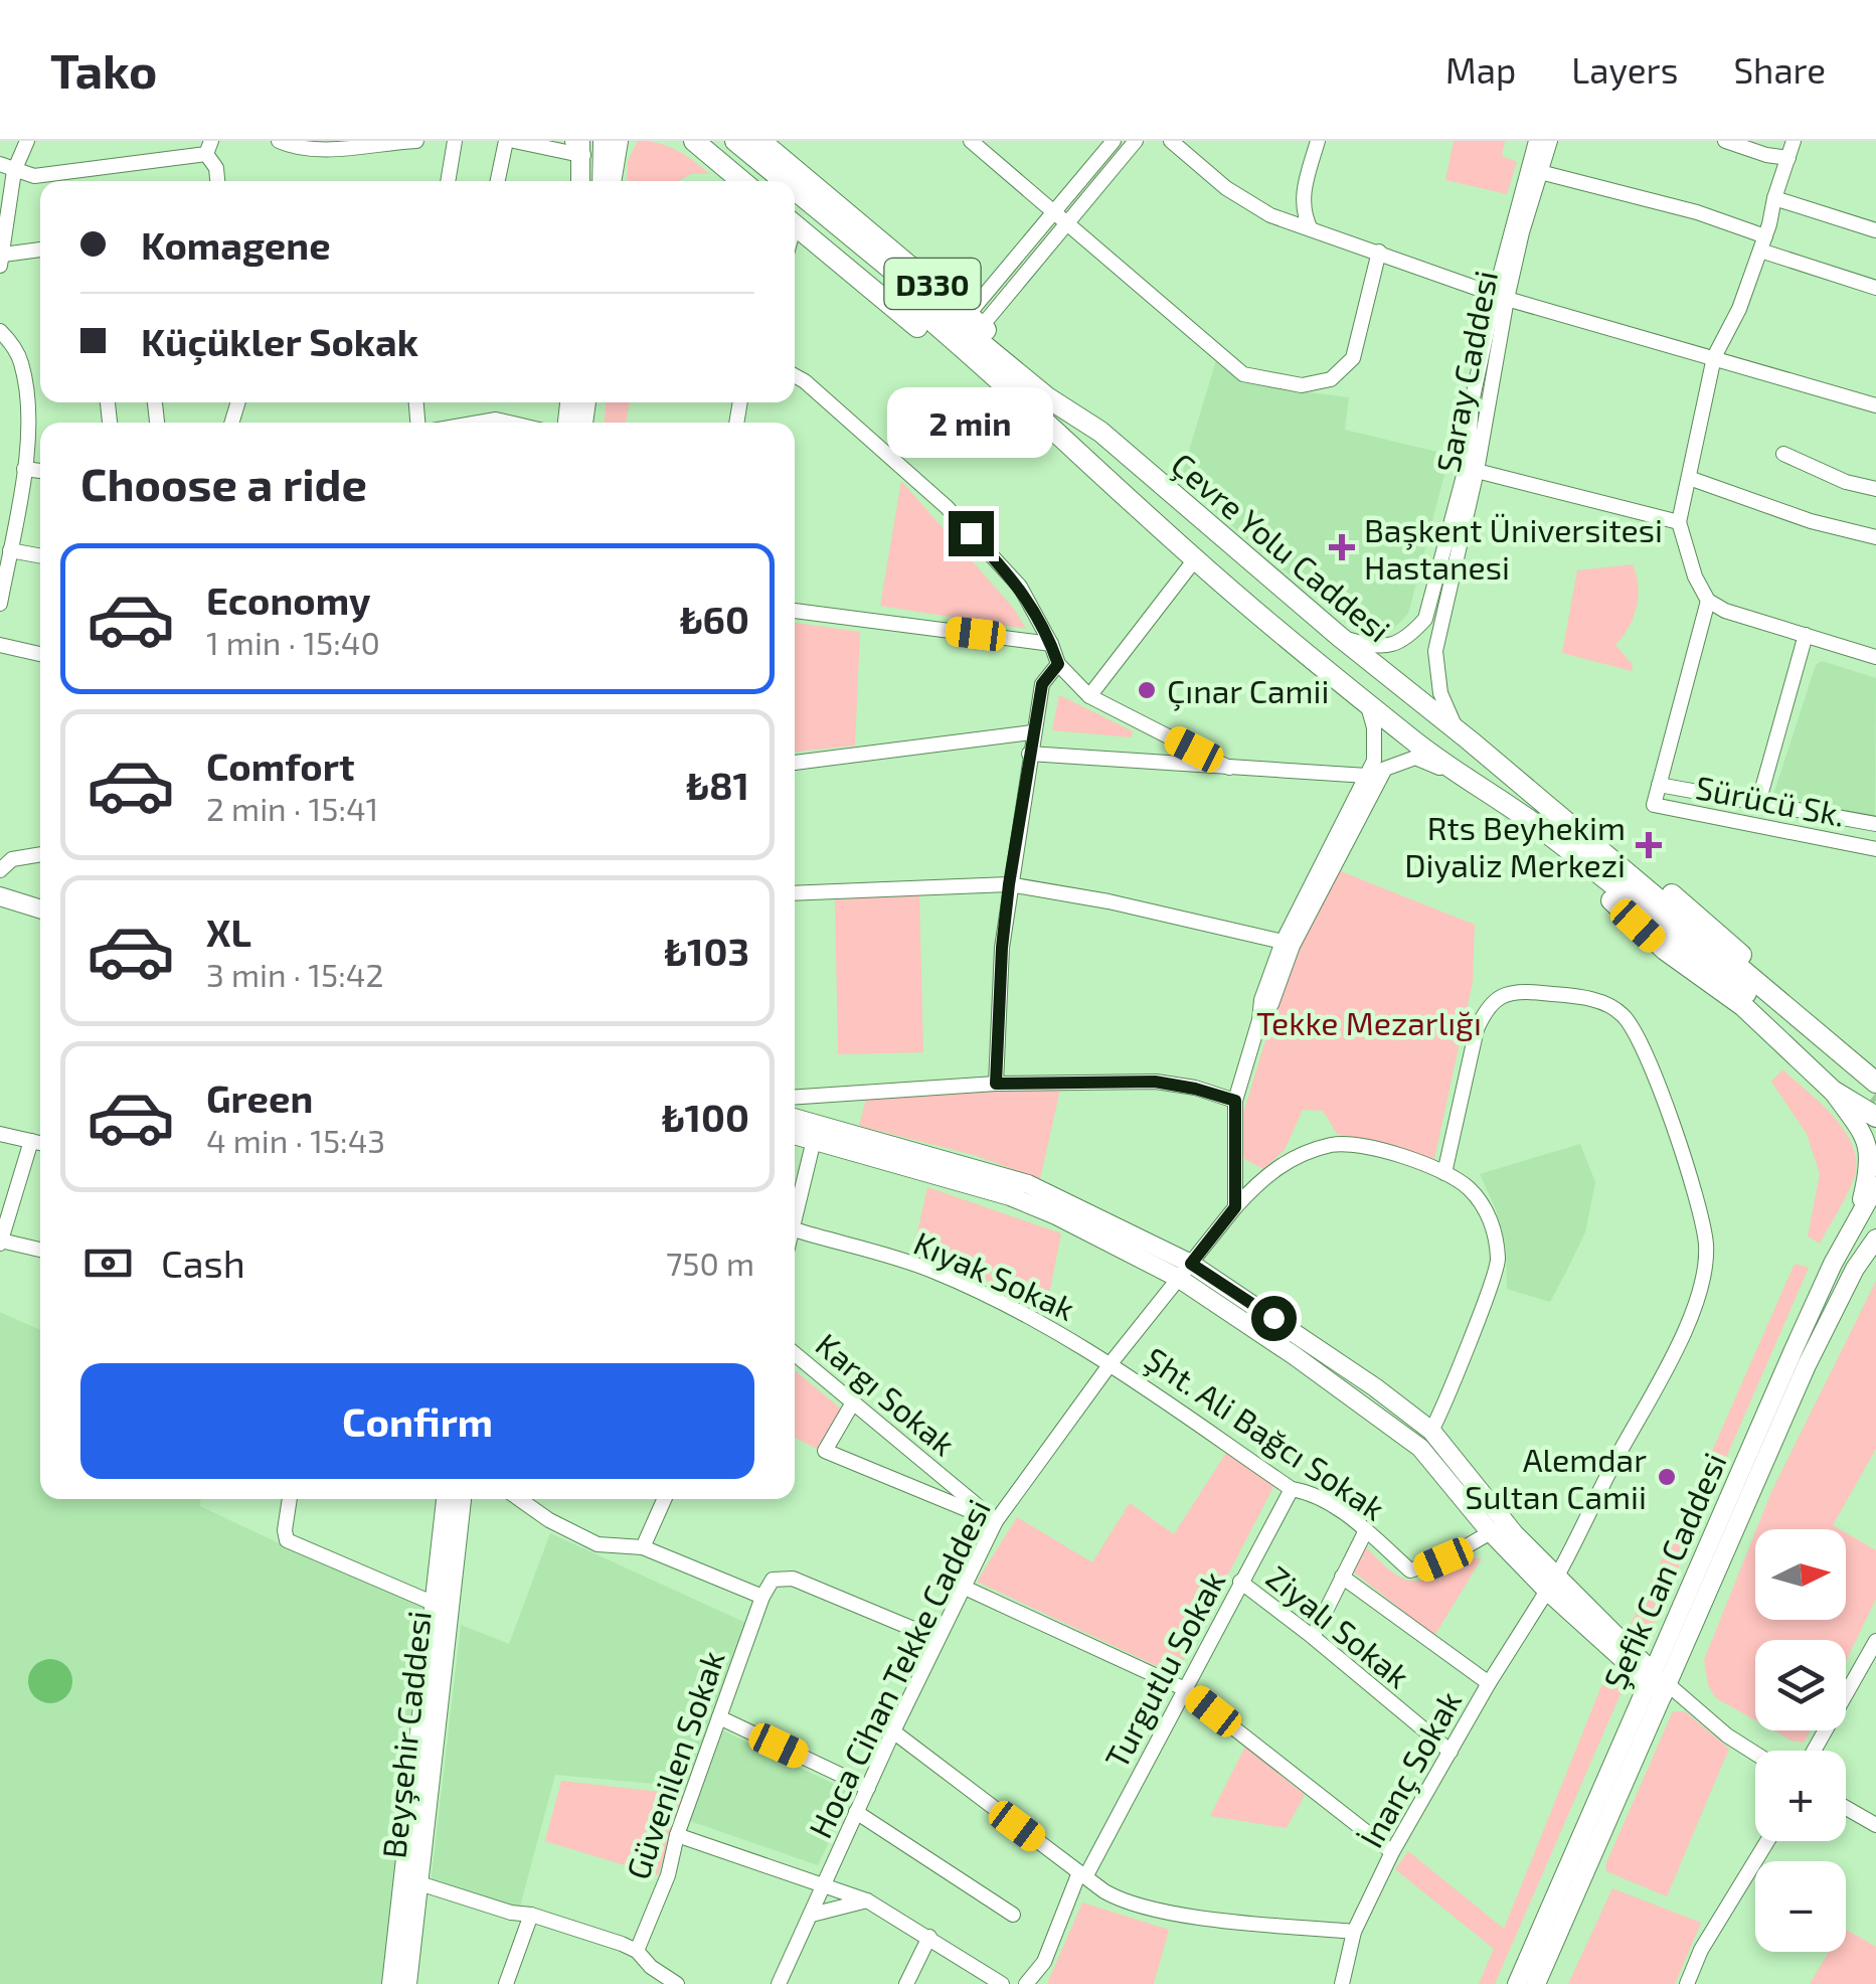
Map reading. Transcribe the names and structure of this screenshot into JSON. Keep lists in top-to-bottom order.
{
  "streets": {
    "highway": ["D330", "Çevre Yolu Caddesi"],
    "main road": ["Şefik Can Caddesi", "Beyşehir Caddesi"],
    "street": [
      "Saray Caddesi",
      "Sürücü Sk.",
      "Kıyak Sokak",
      "Kargı Sokak",
      "Şht. Ali Bağcı Sokak",
      "Ziyalı Sokak",
      "Hoca Cihan Tekke Caddesi",
      "Turgutlu Sokak",
      "Güvenilen Sokak",
      "İnanç Sokak"
    ]
  },
  "crossings": [
    ["D330", "Çevre Yolu Caddesi"],
    ["Saray Caddesi", "Çevre Yolu Caddesi"],
    ["Kıyak Sokak", "Şht. Ali Bağcı Sokak"],
    ["Kıyak Sokak", "Hoca Cihan Tekke Caddesi"],
    ["Kargı Sokak", "Hoca Cihan Tekke Caddesi"],
    ["Şht. Ali Bağcı Sokak", "Hoca Cihan Tekke Caddesi"],
    ["Şht. Ali Bağcı Sokak", "Turgutlu Sokak"],
    ["Ziyalı Sokak", "Turgutlu Sokak"],
    ["Ziyalı Sokak", "İnanç Sokak"],
    ["Hoca Cihan Tekke Caddesi", "İnanç Sokak"]
  ],
  "parks": ["Tekke Mezarlığı"],
  "places": {
    "health": ["Başkent Üniversitesi Hastanesi", "Rts Beyhekim Diyaliz Merkezi"],
    "other": ["Çınar Camii", "Alemdar Sultan Camii"]
  },
  "north": "right",
  "page": {
    "header": "Tako",
    "nav": ["Map", "Layers", "Share"],
    "banner": ["Komagene", "Küçükler Sokak"],
    "bubble": "2 min",
    "heading": "Choose a ride",
    "list": [
      {
        "name": "Economy",
        "note": "1 min · 15:40",
        "value": "₺60"
      },
      {
        "name": "Comfort",
        "note": "2 min · 15:41",
        "value": "₺81"
      },
      {
        "name": "XL",
        "note": "3 min · 15:42",
        "value": "₺103"
      },
      {
        "name": "Green",
        "note": "4 min · 15:43",
        "value": "₺100"
      }
    ],
    "pay": ["Cash", "750 m"],
    "buttons": "Confirm",
    "map_buttons": ["+", "−"]
  }
}
